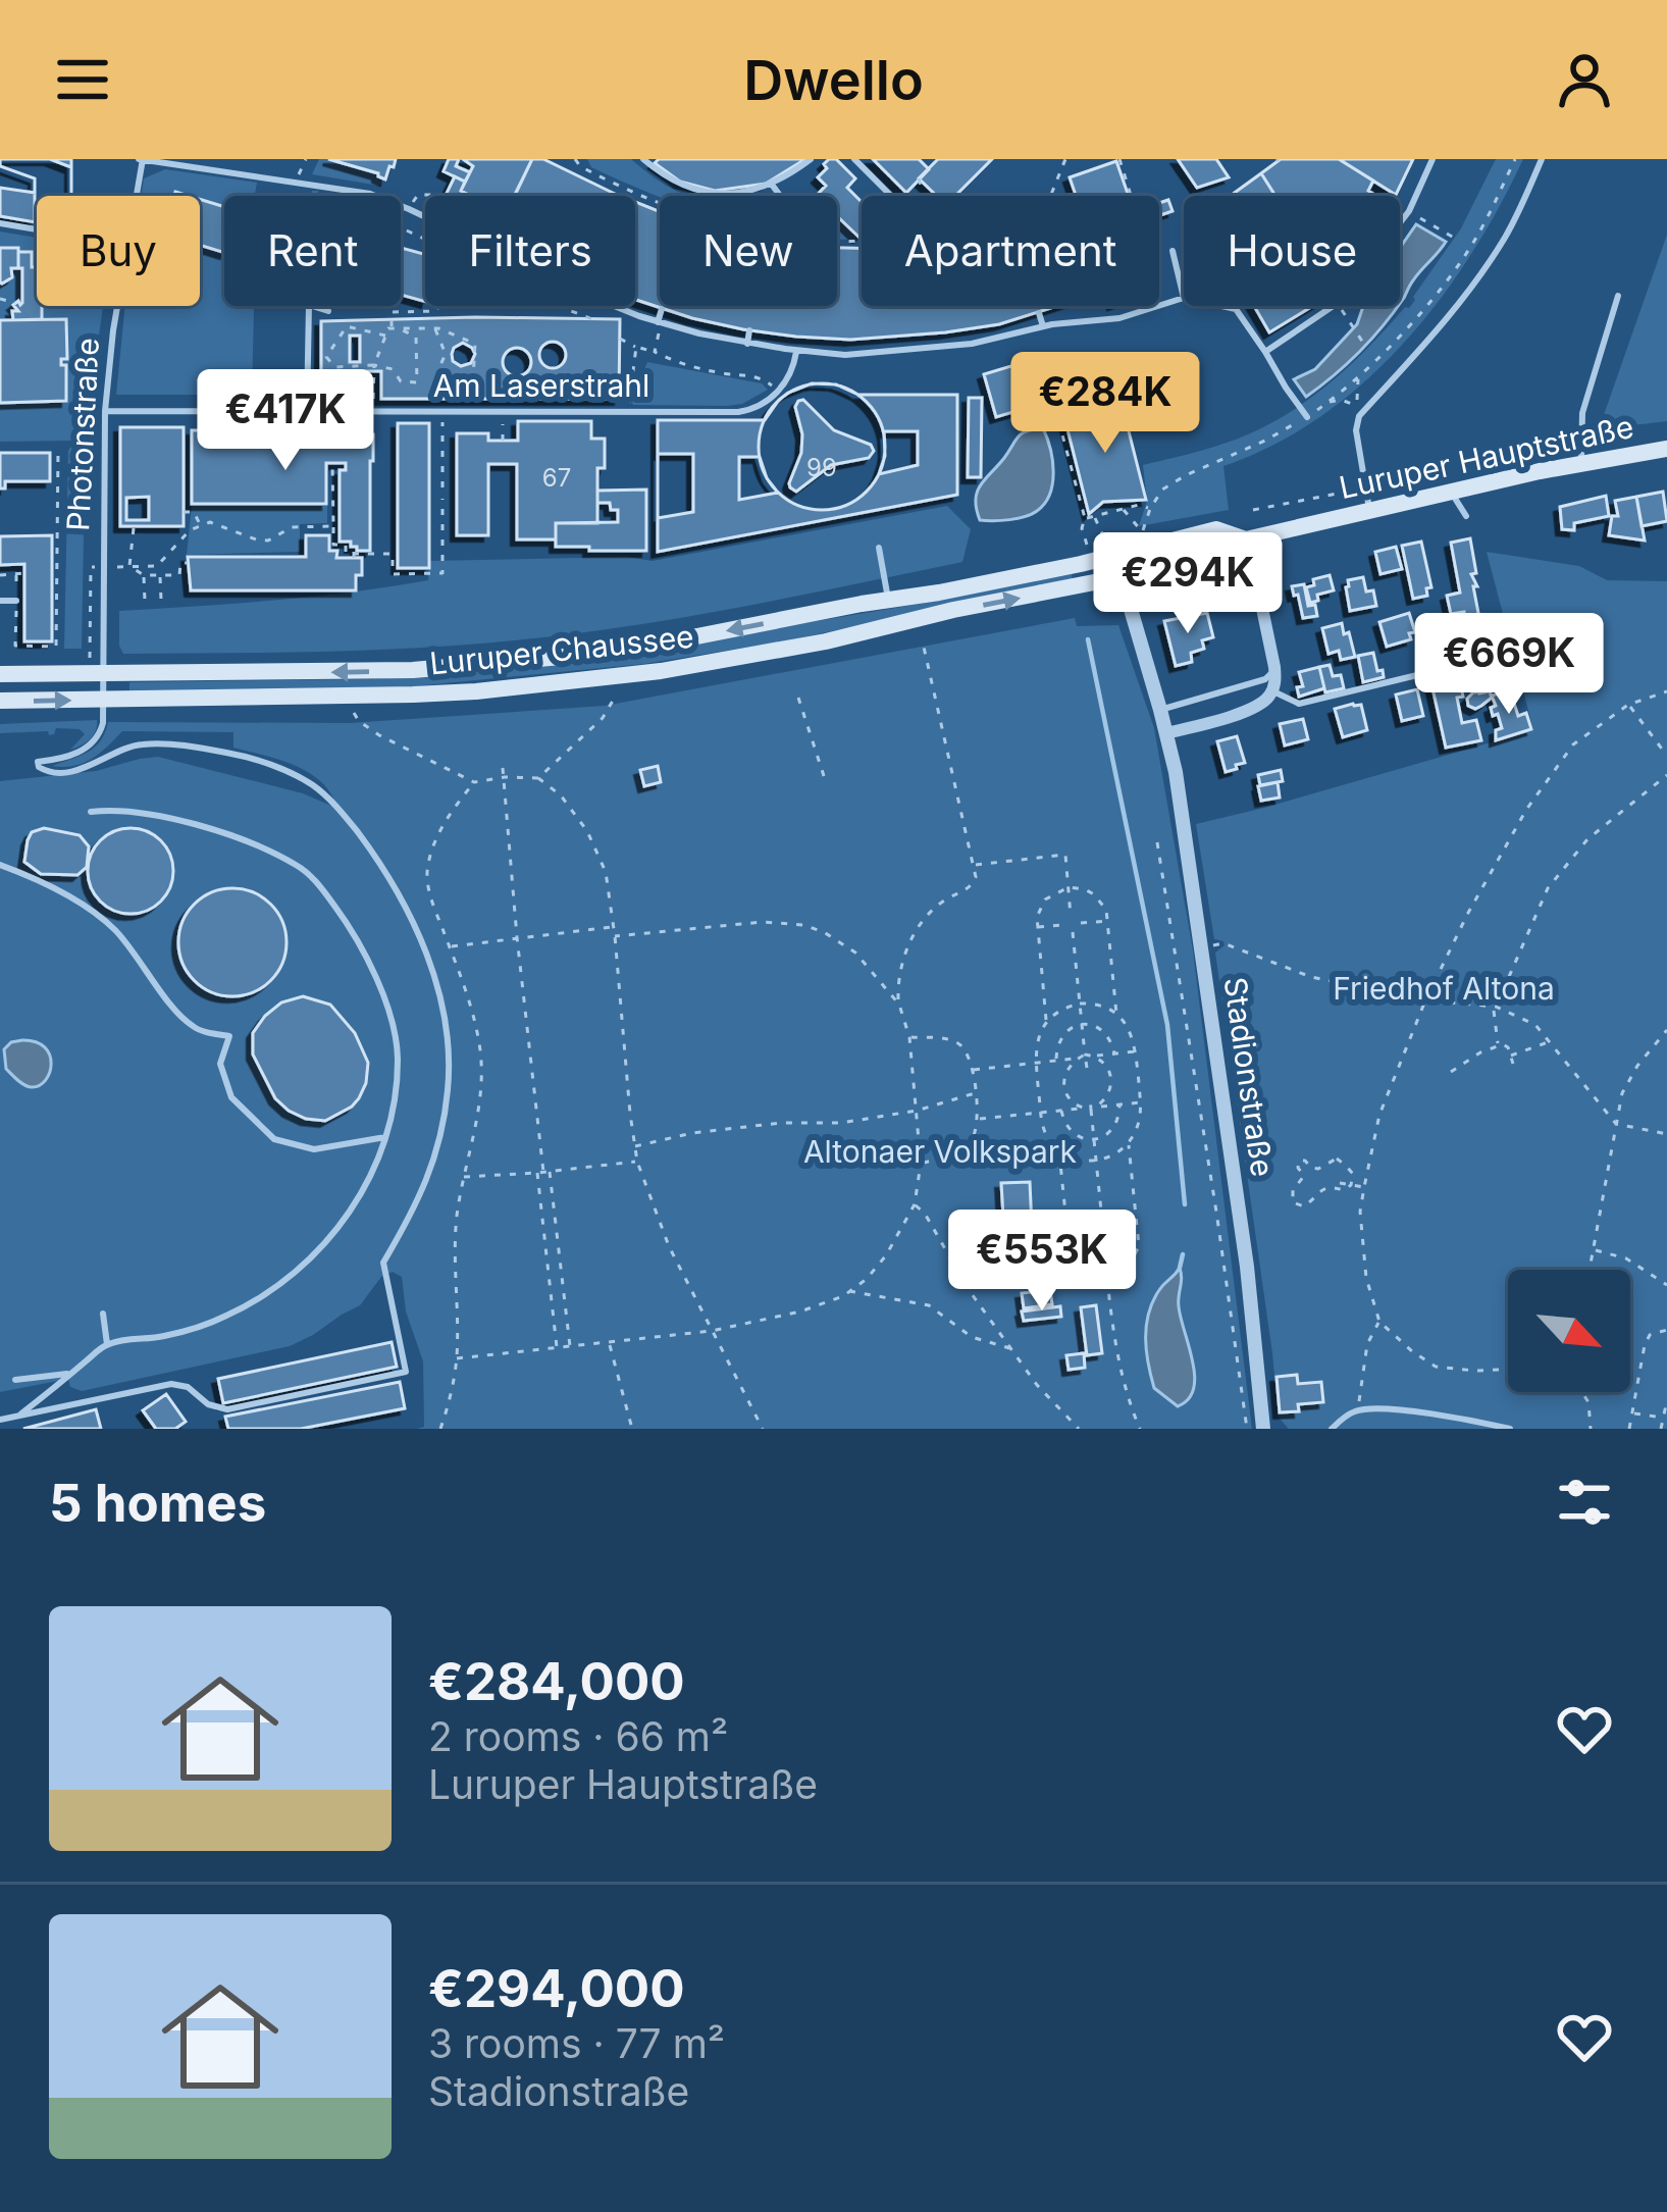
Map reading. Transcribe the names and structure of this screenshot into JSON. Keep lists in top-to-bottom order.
{
  "streets": {
    "main road": ["Luruper Hauptstraße", "Luruper Chaussee"],
    "street": ["Stadionstraße"],
    "lane": ["Am Laserstrahl", "Photonstraße"]
  },
  "crossings": [
    ["Am Laserstrahl", "Photonstraße"],
    ["Photonstraße", "Luruper Chaussee"],
    ["Luruper Hauptstraße", "Luruper Chaussee"],
    ["Luruper Hauptstraße", "Stadionstraße"],
    ["Luruper Chaussee", "Stadionstraße"]
  ],
  "parks": ["Friedhof Altona", "Altonaer Volkspark"],
  "house_numbers": ["99", "67"],
  "north": "bottom right",
  "page": {
    "header": "Dwello",
    "chip": [
      "Buy",
      "Rent",
      "Filters",
      "New",
      "Apartment",
      "House"
    ],
    "price": [
      "€284K",
      "€417K",
      "€294K",
      "€669K",
      "€553K"
    ],
    "heading": "5 homes",
    "list": [
      {
        "name": "€284,000",
        "note": "2 rooms · 66 m² · Luruper Hauptstraße"
      },
      {
        "name": "€294,000",
        "note": "3 rooms · 77 m² · Stadionstraße"
      }
    ]
  }
}
